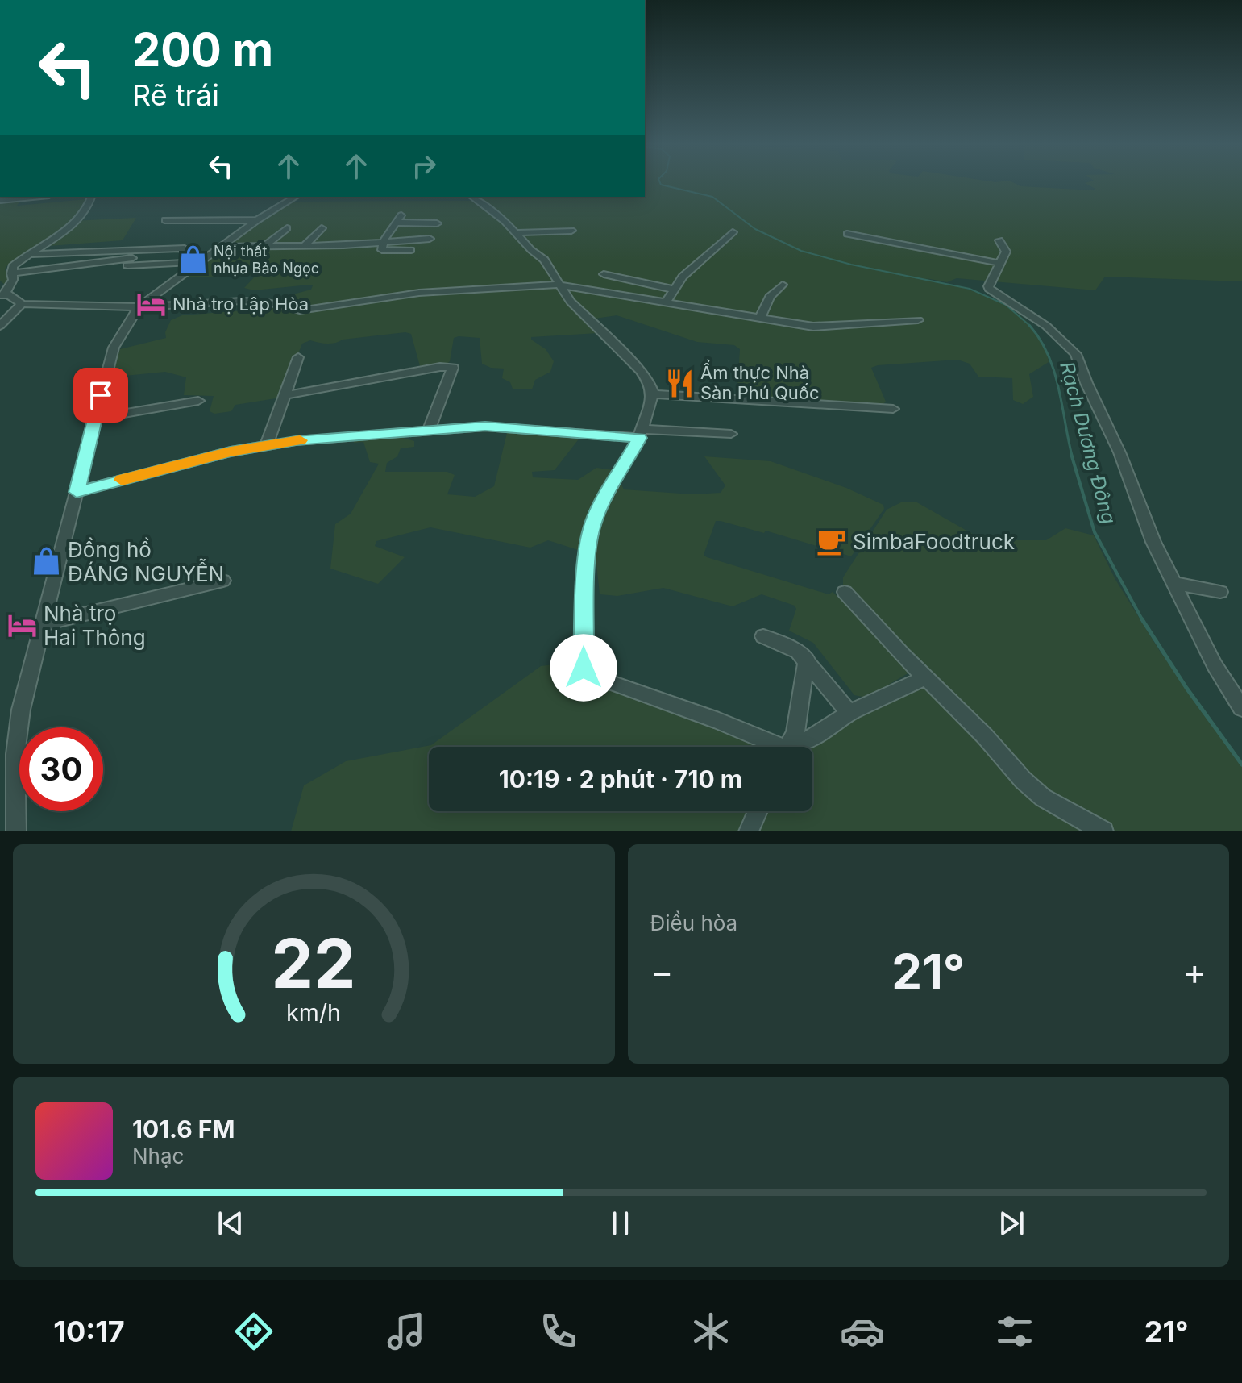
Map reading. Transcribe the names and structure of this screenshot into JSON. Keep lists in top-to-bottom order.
{
  "water": ["Rạch Dương Đông"],
  "places": {
    "shop": ["Nội thất nhựa Bảo Ngọc", "Đồng hồ ĐÁNG NGUYỄN"],
    "hotel": ["Nhà trọ Lập Hòa", "Nhà trọ Hai Thông"],
    "restaurant": ["Ẩm thực Nhà Sàn Phú Quốc"],
    "cafe": ["SimbaFoodtruck"]
  },
  "page": {
    "turn": ["200 m", "Rẽ trái"],
    "limit": "30",
    "trip": "10:19 · 2 phút · 710 m",
    "tile": "Điều hòa",
    "heat": ["−", "21°", "+"],
    "song": ["101.6 FM", "Nhạc"],
    "tabs": ["10:17", "21°"],
    "gauge": ["22", "km/h"]
  }
}
